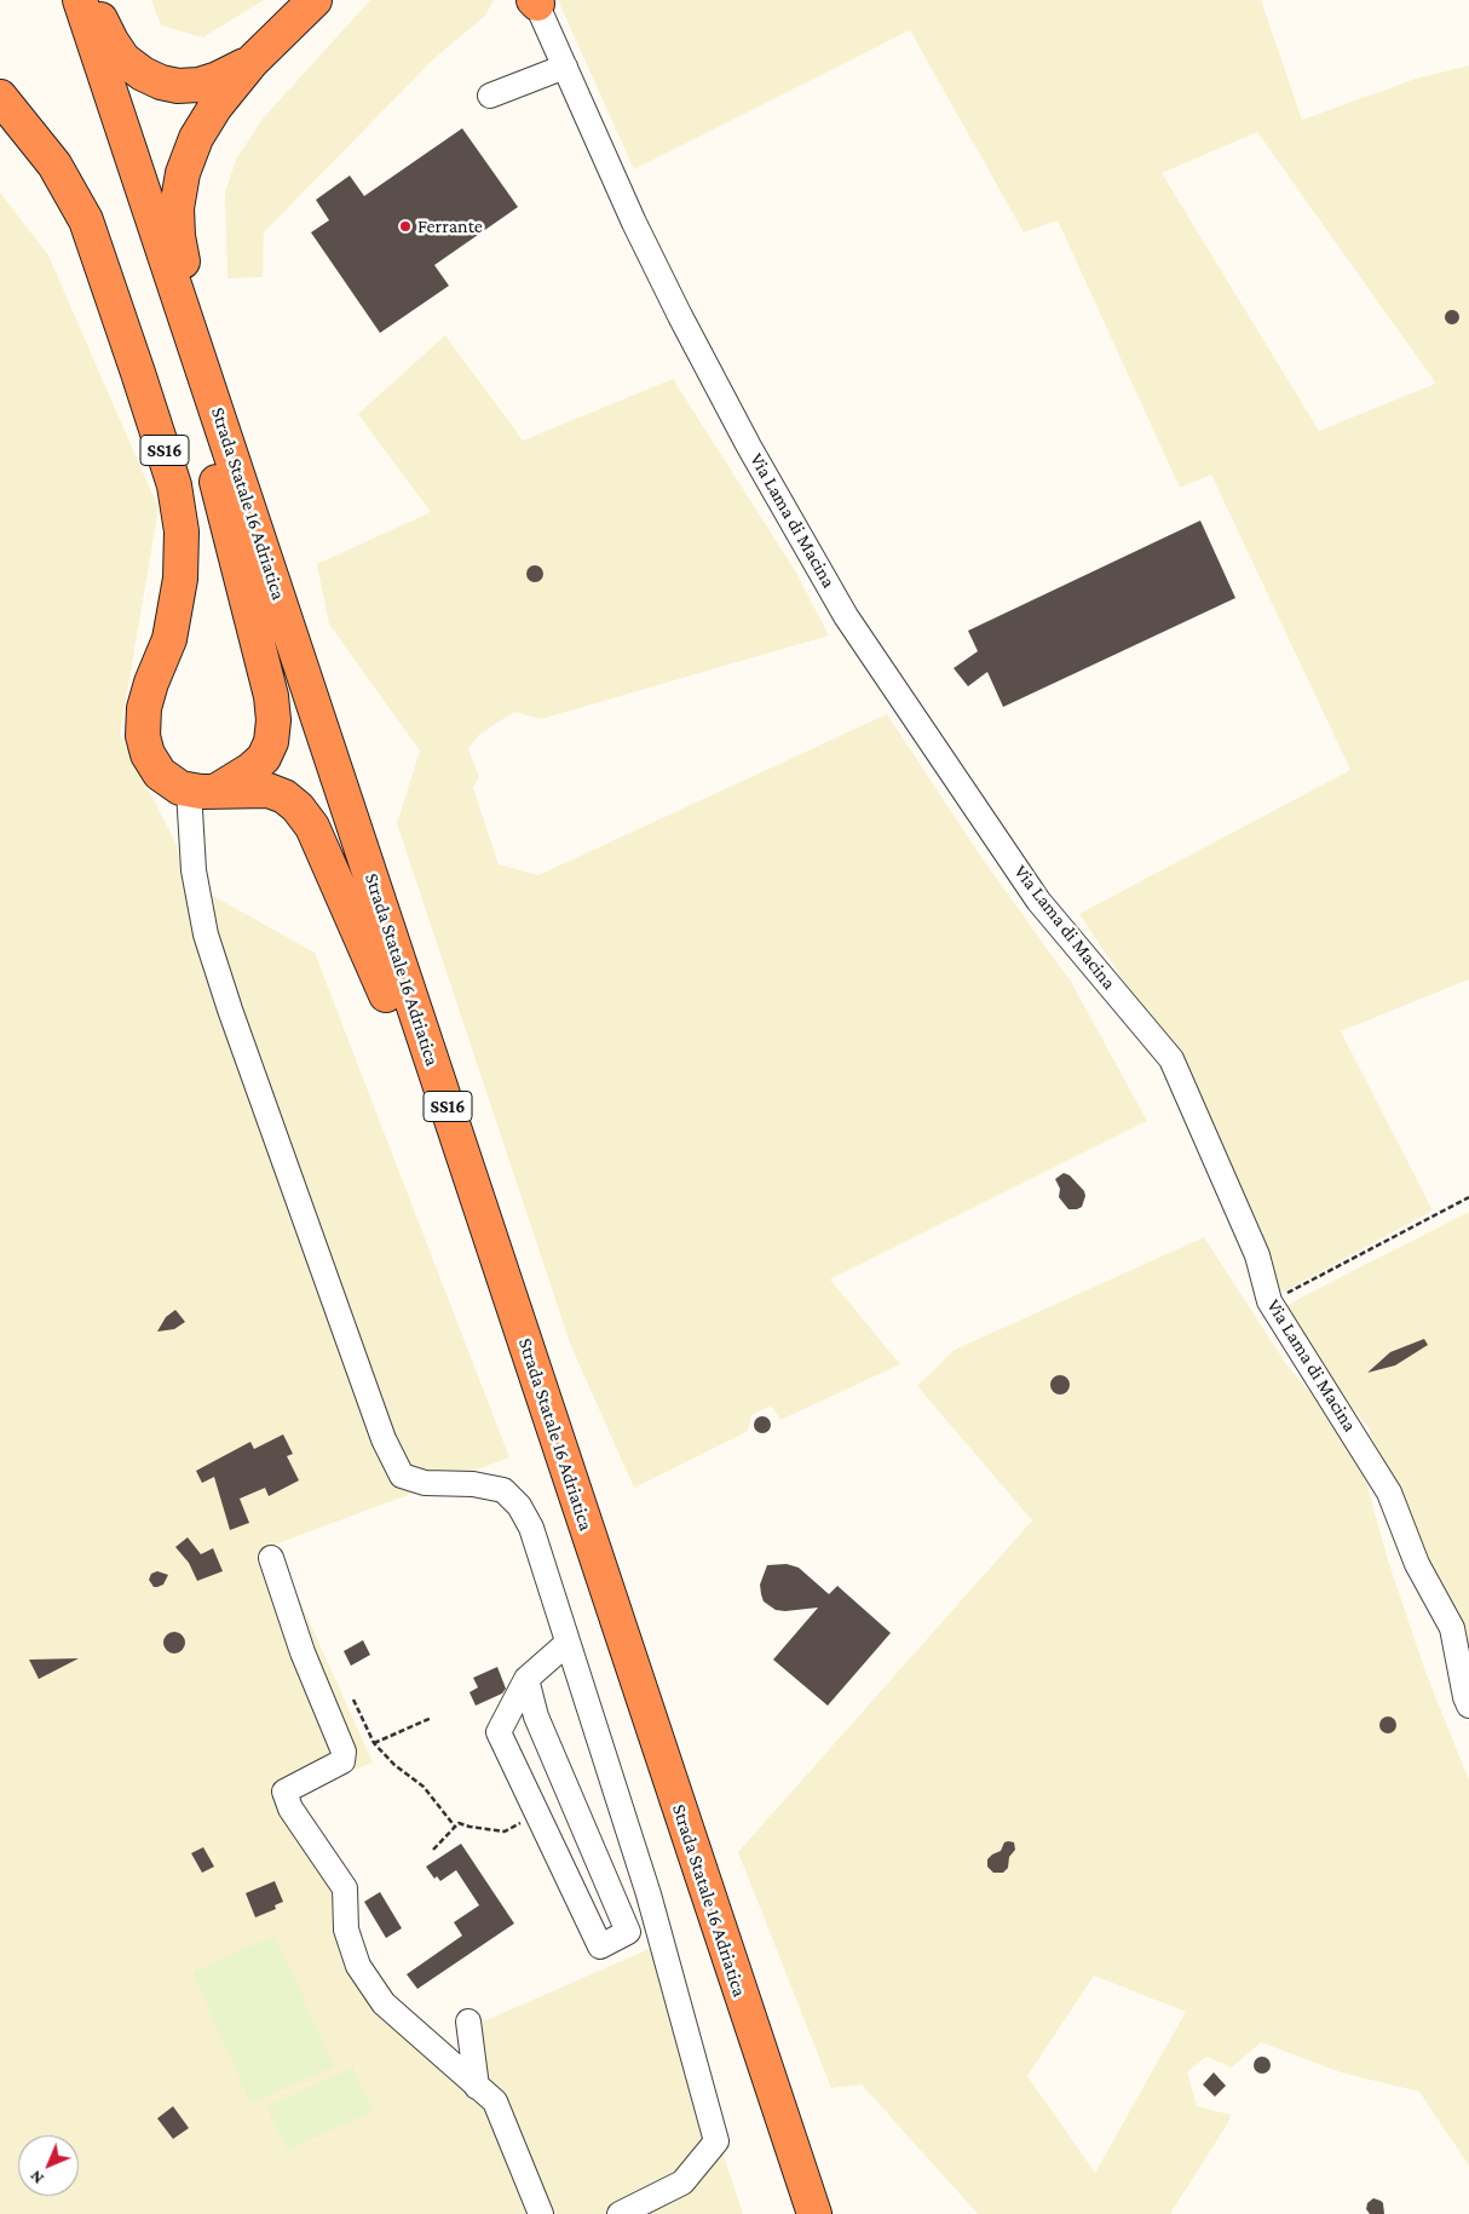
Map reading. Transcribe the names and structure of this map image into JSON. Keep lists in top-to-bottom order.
{
  "streets": {
    "highway": ["SS16", "Strada Statale 16 Adriatica"],
    "street": ["Via Lama di Macina"]
  },
  "crossings": [
    ["SS16", "Strada Statale 16 Adriatica"]
  ],
  "places": ["Ferrante"],
  "north": "bottom left"
}
